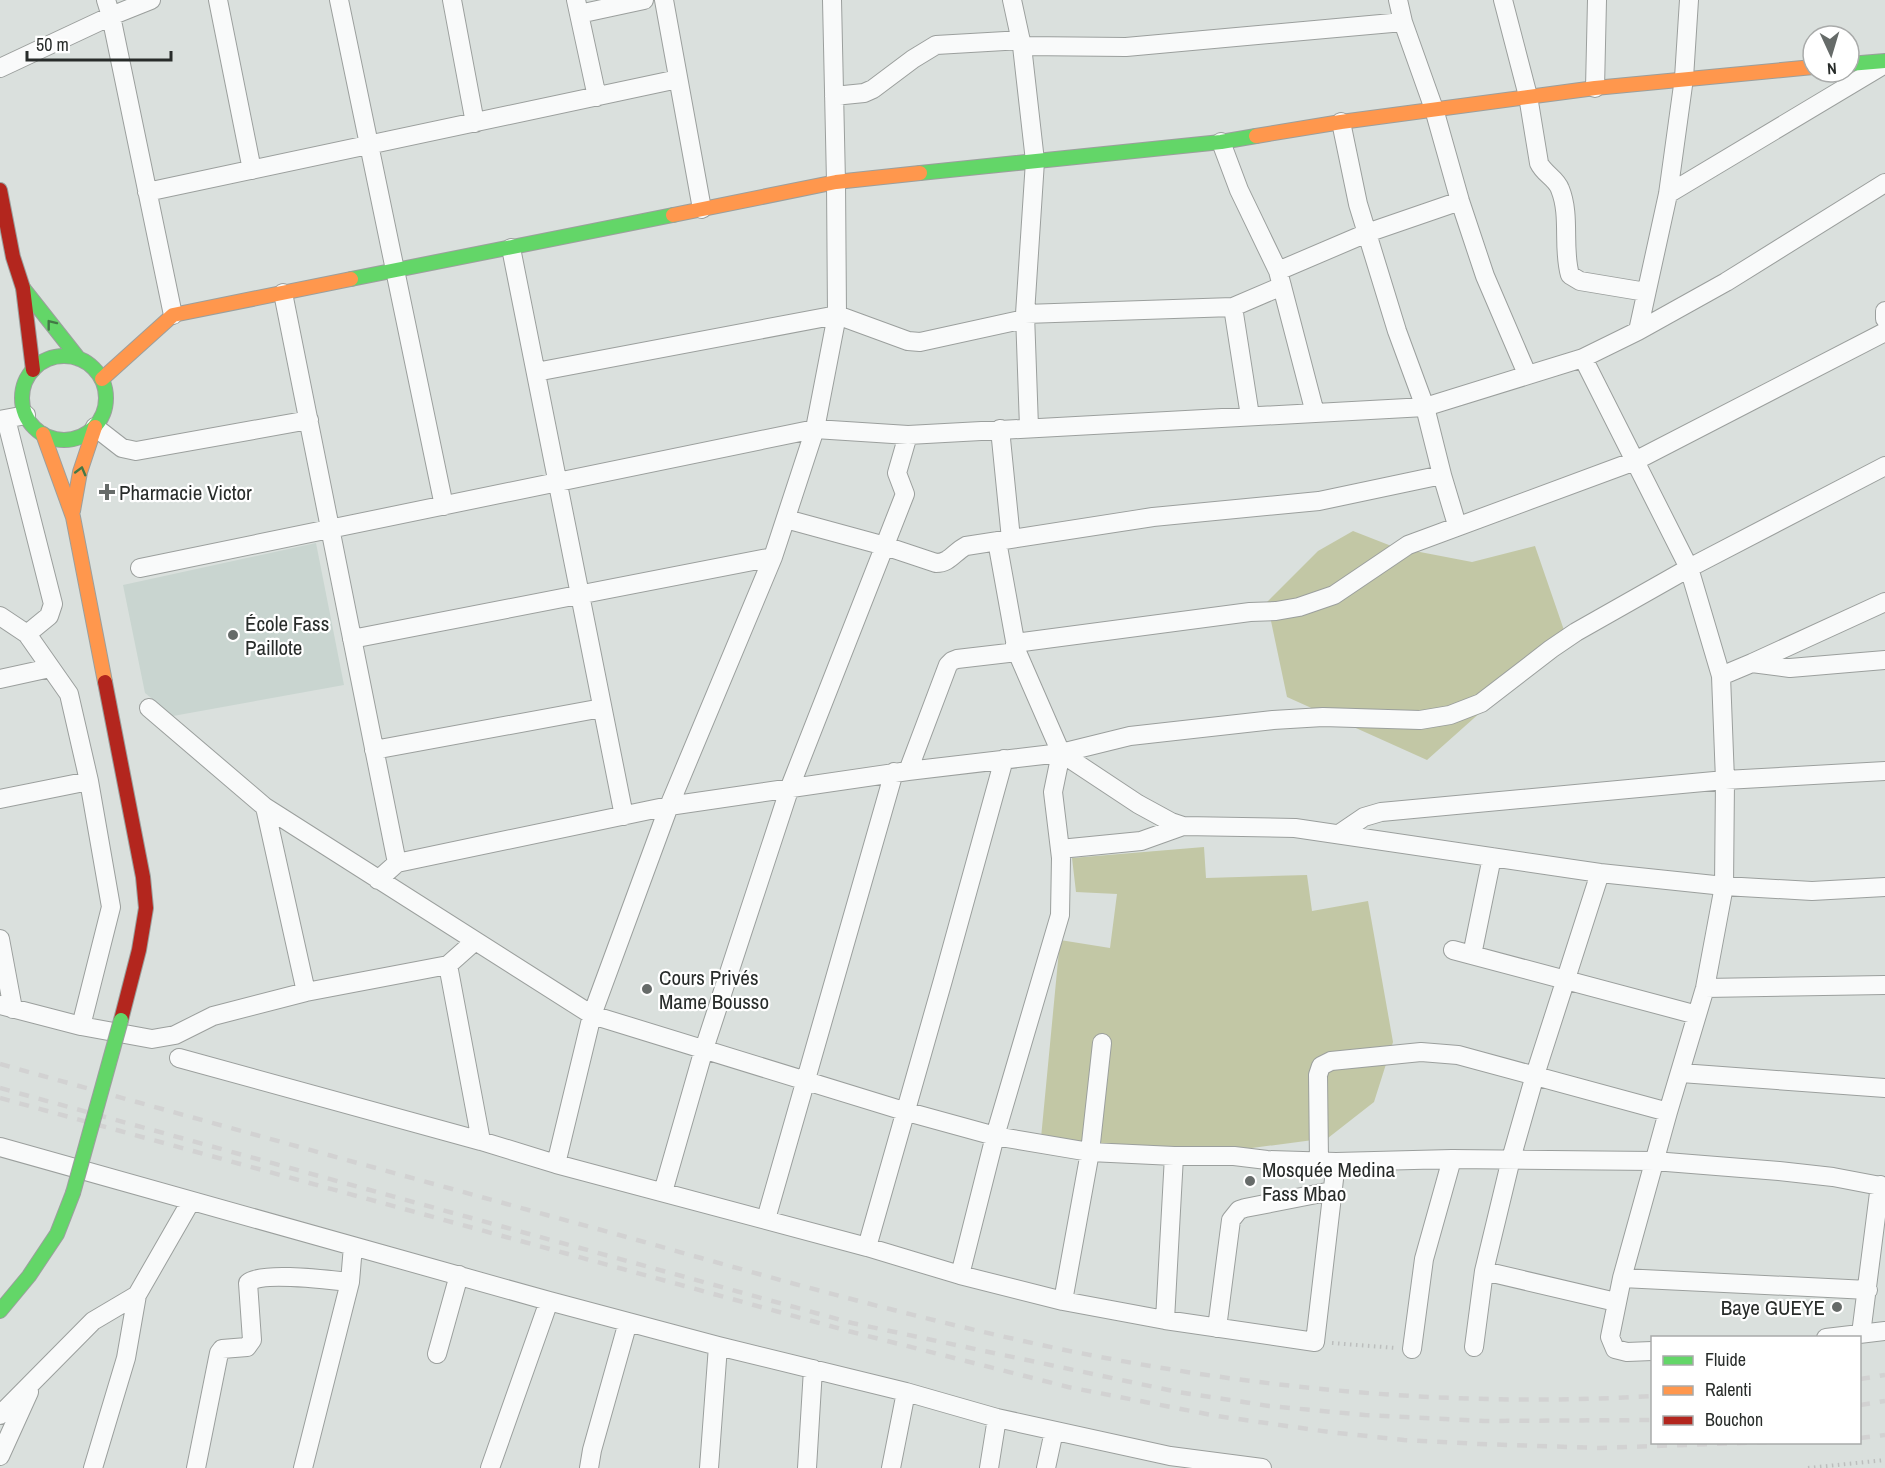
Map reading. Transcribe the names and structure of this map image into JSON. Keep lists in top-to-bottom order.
{
  "places": {
    "health": ["Pharmacie Victor"],
    "other": [
      "École Fass Paillote",
      "Cours Privés Mame Bousso",
      "Mosquée Medina Fass Mbao",
      "Baye GUEYE"
    ]
  },
  "legend": ["Fluide", "Ralenti", "Bouchon"],
  "scale_bar": "50 m",
  "north": "bottom"
}
